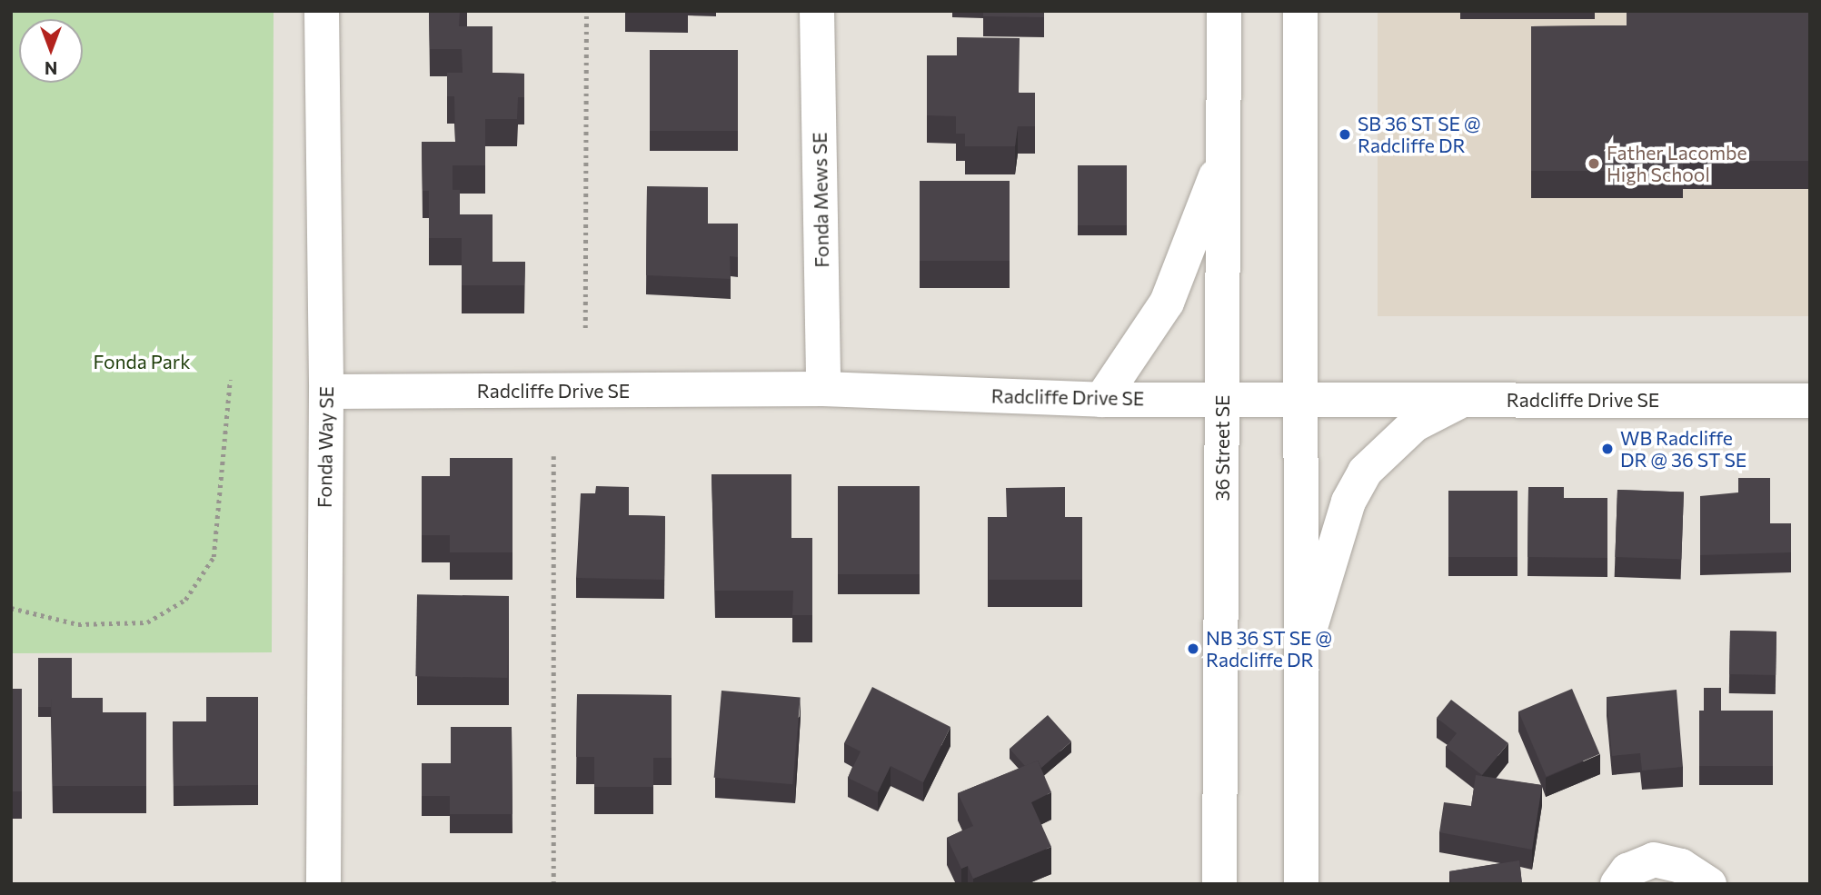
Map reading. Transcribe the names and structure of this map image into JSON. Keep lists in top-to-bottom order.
{
  "streets": {
    "street": [
      "Fonda Mews SE",
      "Radcliffe Drive SE",
      "Fonda Way SE",
      "36 Street SE"
    ]
  },
  "crossings": [
    ["Fonda Mews SE", "Radcliffe Drive SE"],
    ["Radcliffe Drive SE", "Fonda Way SE"],
    ["Radcliffe Drive SE", "36 Street SE"]
  ],
  "parks": ["Fonda Park"],
  "places": [
    "SB 36 ST SE @ Radcliffe DR",
    "Father Lacombe High School",
    "WB Radcliffe DR @ 36 ST SE",
    "NB 36 ST SE @ Radcliffe DR"
  ],
  "north": "bottom"
}
